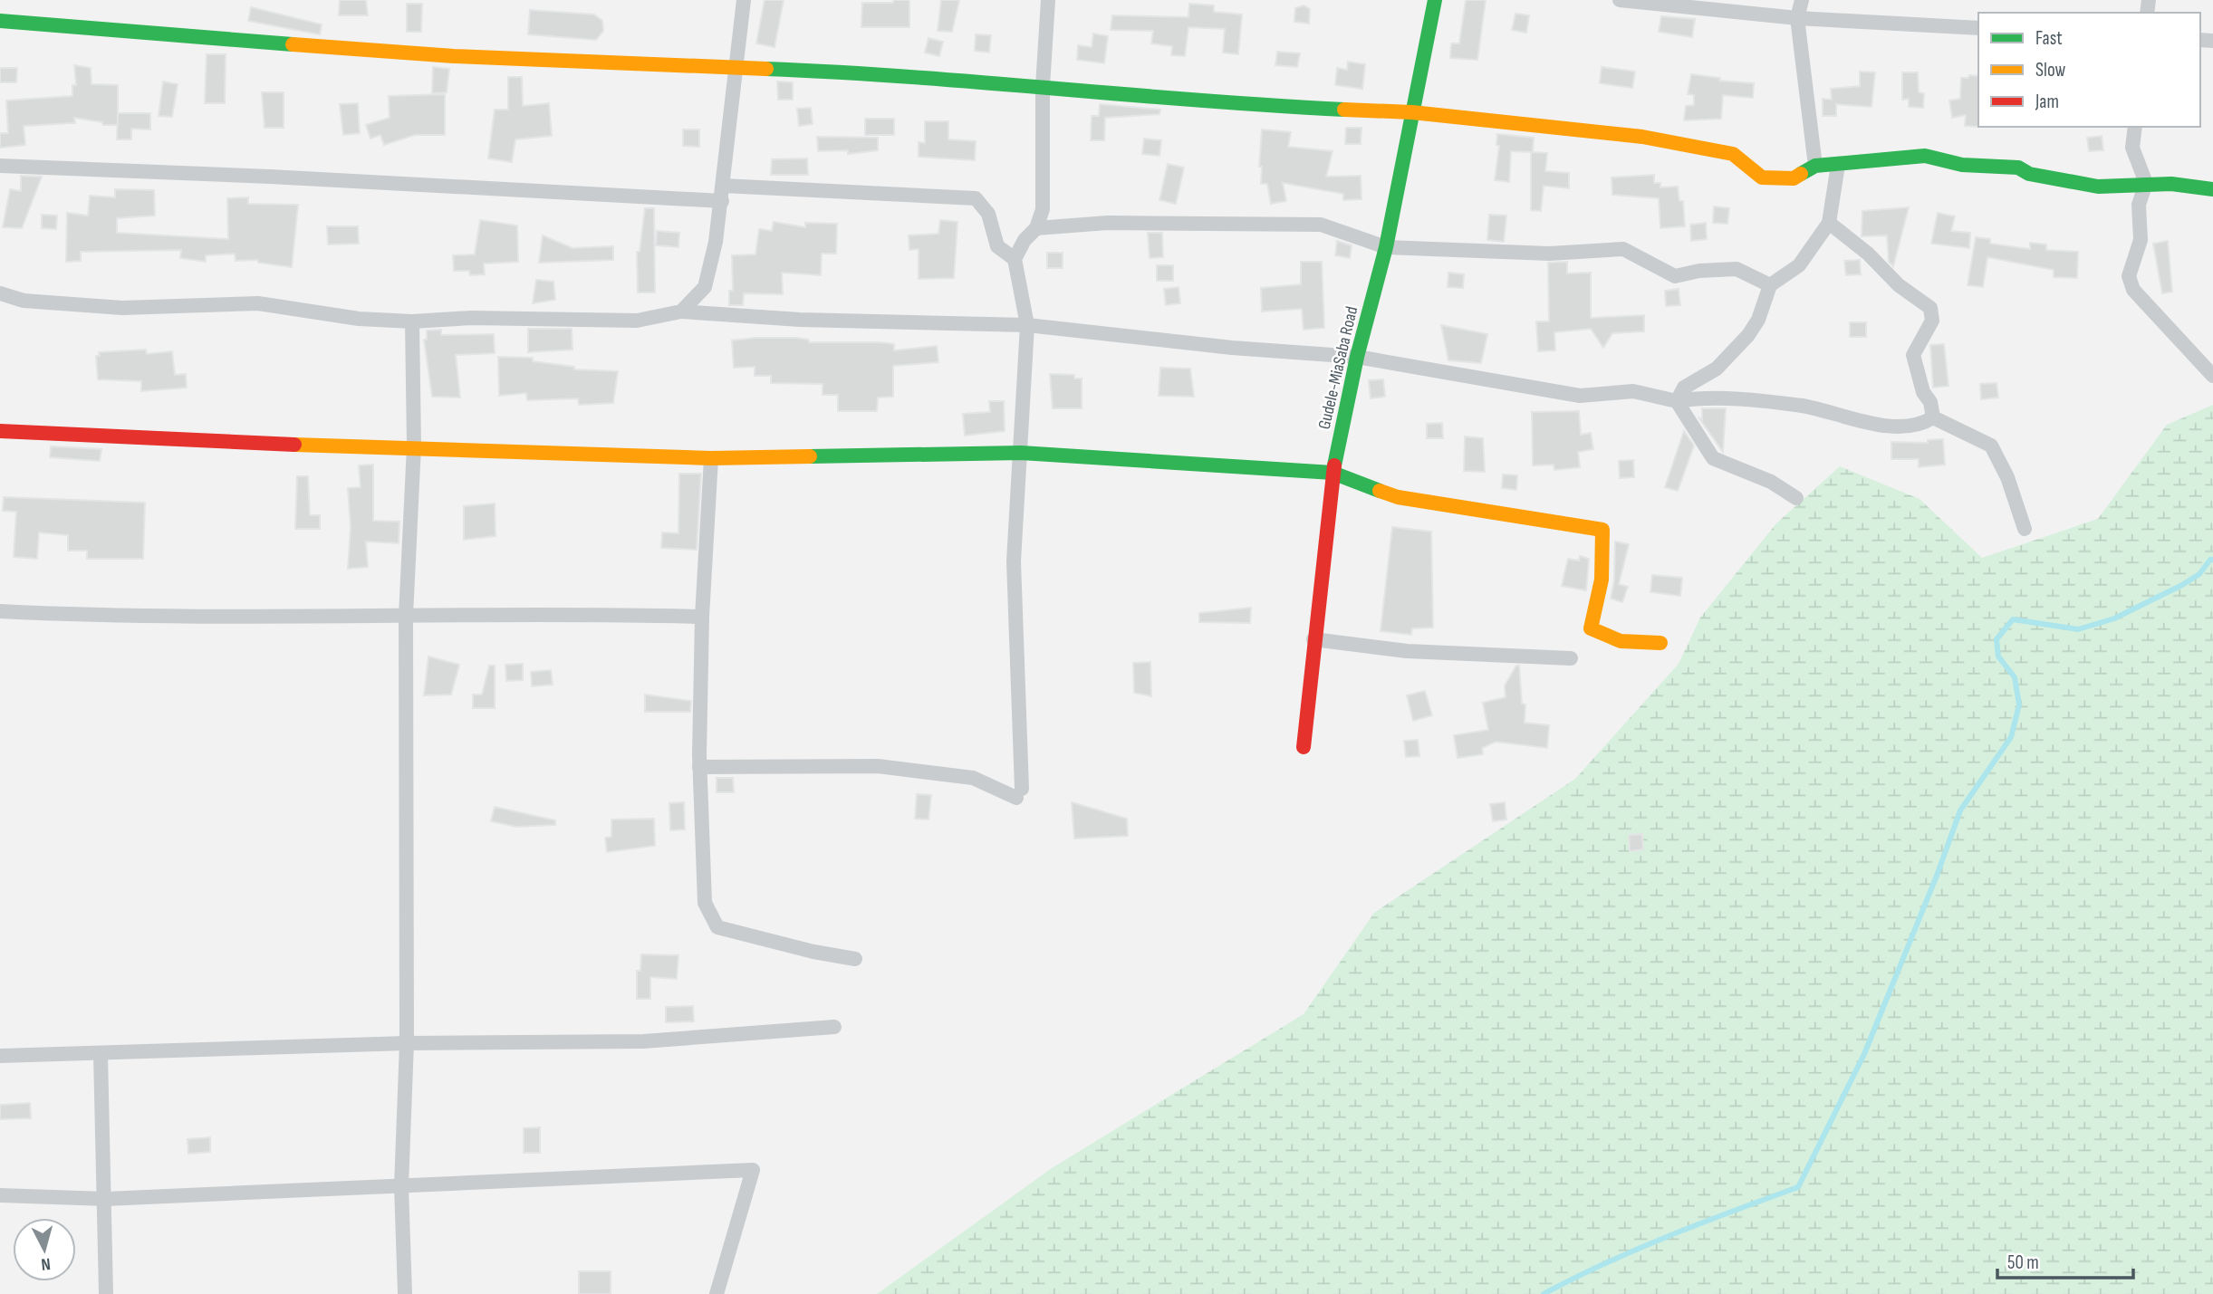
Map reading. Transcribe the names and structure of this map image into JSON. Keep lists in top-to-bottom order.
{
  "streets": {
    "street": ["Gudele-MiaSaba Road"]
  },
  "legend": ["Fast", "Slow", "Jam"],
  "scale_bar": "50 m",
  "north": "bottom"
}
